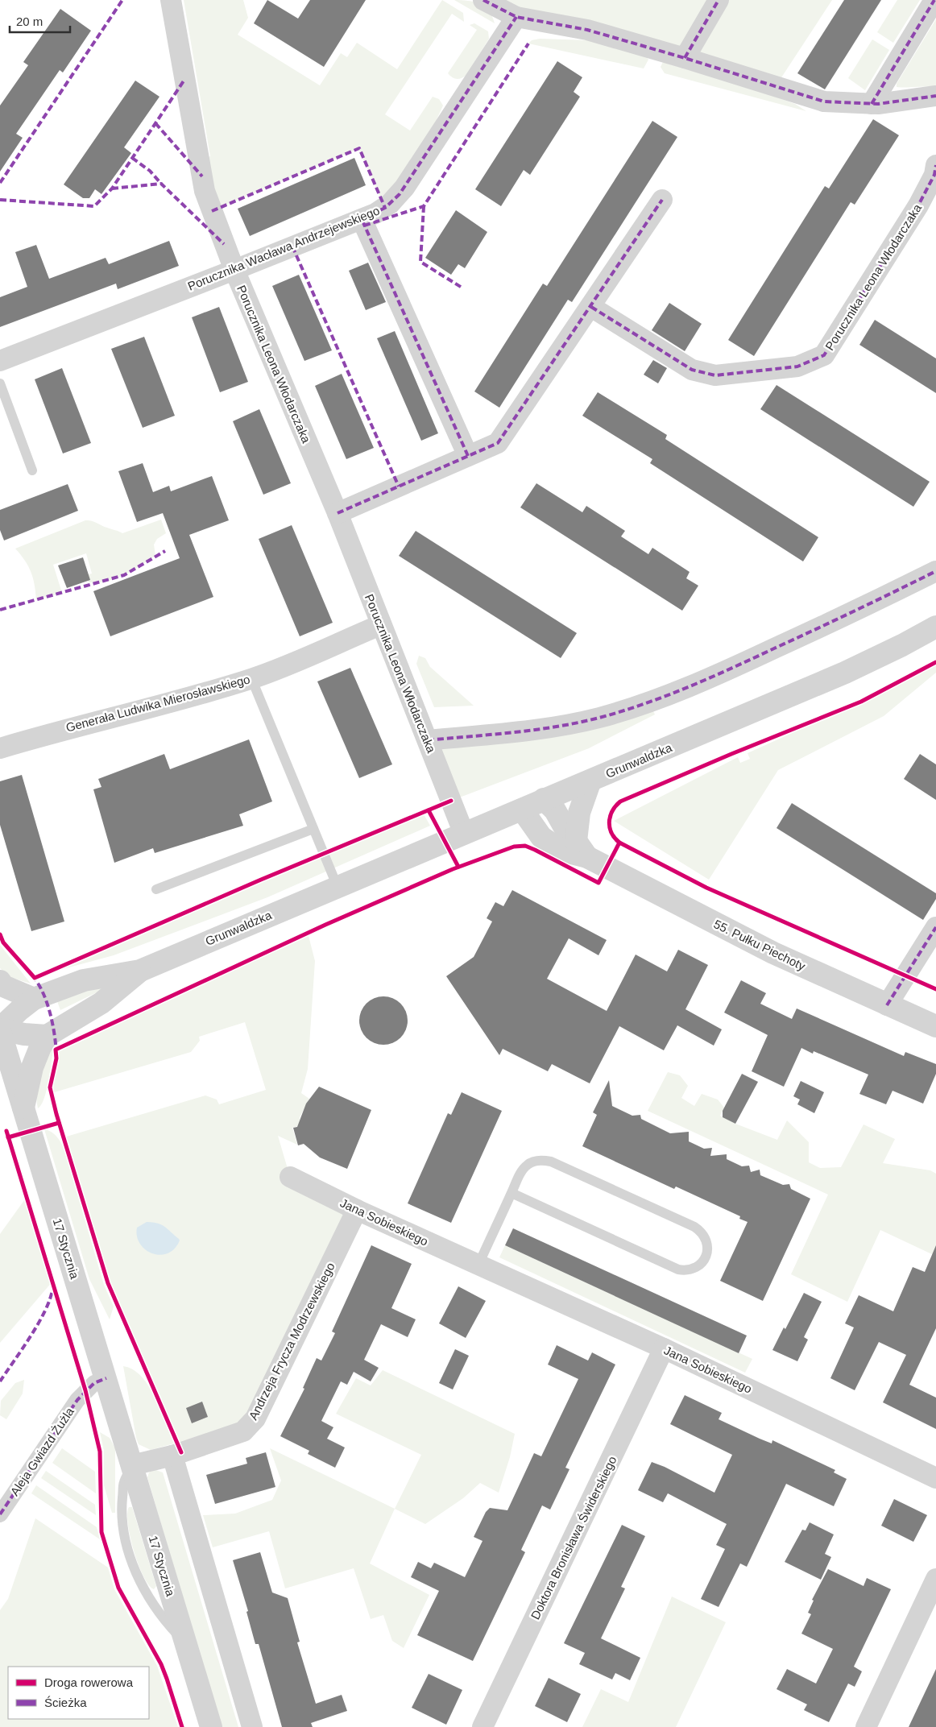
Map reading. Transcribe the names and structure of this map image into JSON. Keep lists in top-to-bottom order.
{
  "streets": {
    "street": [
      "Porucznika Wacława Andrzejewskiego",
      "Porucznika Leona Włodarczaka",
      "Generała Ludwika Mierosławskiego",
      "Grunwaldzka",
      "55. Pułku Piechoty",
      "Jana Sobieskiego",
      "17 Stycznia",
      "Andrzeja Frycza Modrzewskiego",
      "Aleja Gwiazd Żużla",
      "Doktora Bronisława Świderskiego"
    ]
  },
  "crossings": [
    ["Porucznika Wacława Andrzejewskiego", "Porucznika Leona Włodarczaka"],
    ["Porucznika Leona Włodarczaka", "Generała Ludwika Mierosławskiego"],
    ["Porucznika Leona Włodarczaka", "Grunwaldzka"],
    ["Grunwaldzka", "55. Pułku Piechoty"],
    ["Grunwaldzka", "17 Stycznia"],
    ["Jana Sobieskiego", "Andrzeja Frycza Modrzewskiego"],
    ["Jana Sobieskiego", "Doktora Bronisława Świderskiego"],
    ["17 Stycznia", "Andrzeja Frycza Modrzewskiego"],
    ["17 Stycznia", "Aleja Gwiazd Żużla"]
  ],
  "legend": ["Droga rowerowa", "Ścieżka"],
  "scale_bar": "20 m"
}
